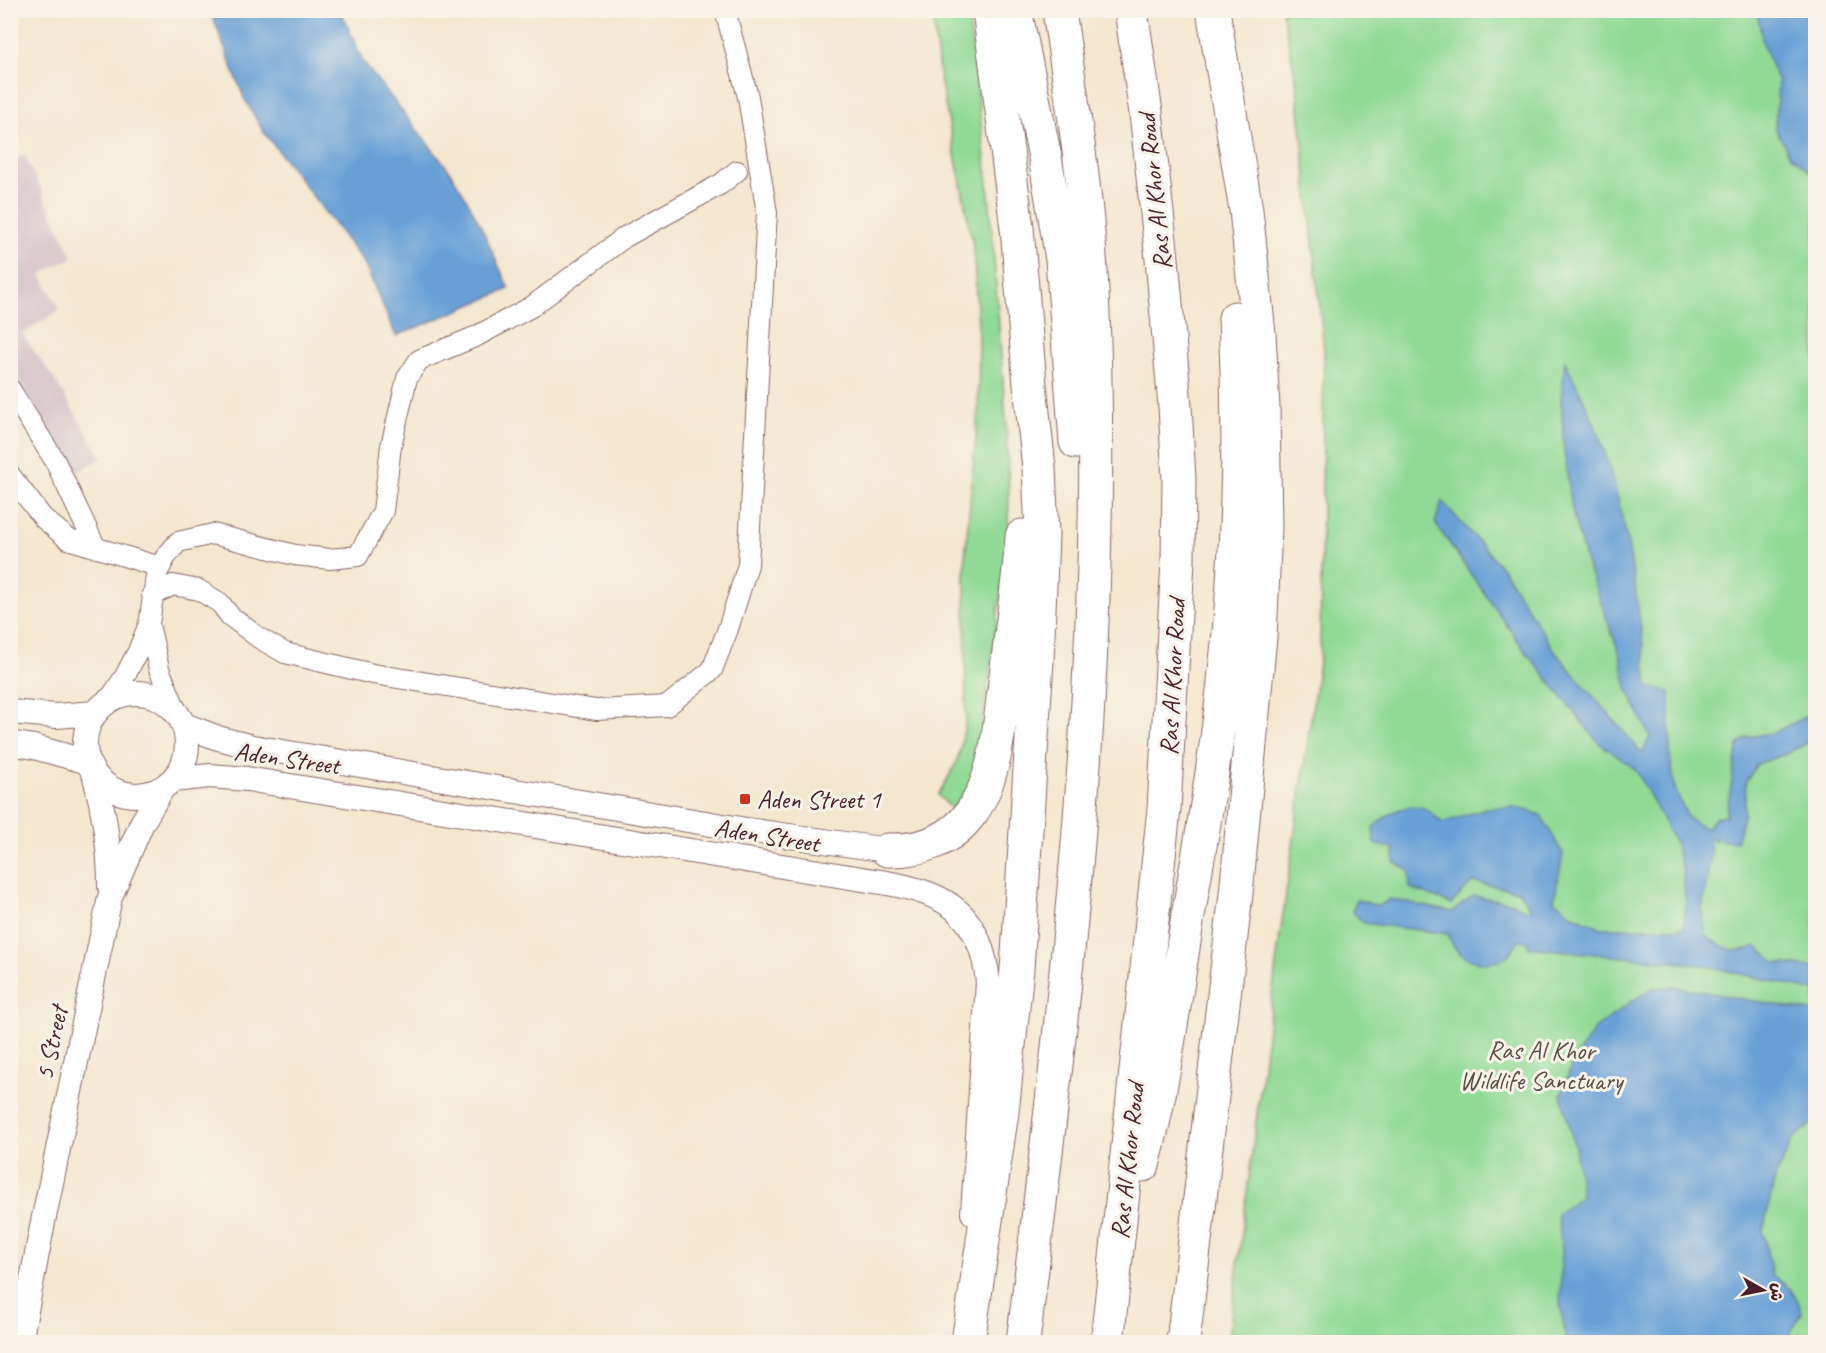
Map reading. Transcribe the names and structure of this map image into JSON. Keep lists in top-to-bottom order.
{
  "streets": {
    "highway": ["Ras Al Khor Road"],
    "street": ["Aden Street", "5 Street"]
  },
  "crossings": [
    ["Aden Street", "5 Street"]
  ],
  "parks": ["Ras Al Khor Wildlife Sanctuary"],
  "places": {
    "transit": ["Aden Street 1"]
  },
  "north": "right"
}
